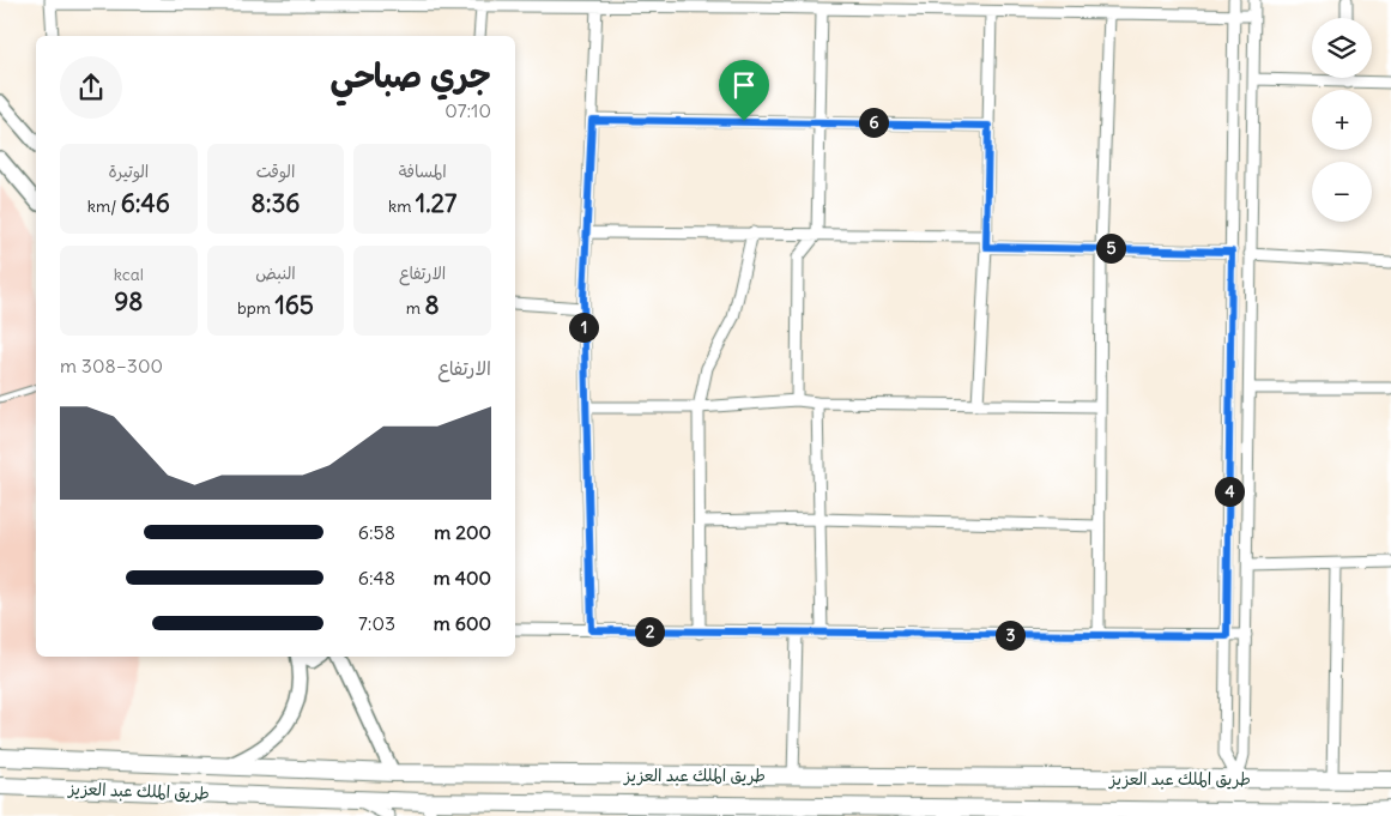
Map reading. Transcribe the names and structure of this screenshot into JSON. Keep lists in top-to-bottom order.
{
  "streets": {
    "highway": ["طريق الملك عبد العزيز"]
  },
  "page": {
    "map_buttons": ["+", "−"],
    "heading": ["جري صباحي", "07:10"],
    "pins": [
      "6",
      "5",
      "1",
      "4",
      "2",
      "3"
    ],
    "stats": [
      ["المسافة", "1.27 km"],
      ["الوقت", "8:36"],
      ["الوتيرة", "6:46 /km"],
      ["الارتفاع", "8 m"],
      ["النبض", "165 bpm"],
      ["kcal", "98"]
    ],
    "chart": ["الارتفاع", "300–308 m"],
    "list": [
      {
        "name": "200 m",
        "note": "6:58"
      },
      {
        "name": "400 m",
        "note": "6:48"
      },
      {
        "name": "600 m",
        "note": "7:03"
      }
    ]
  }
}
